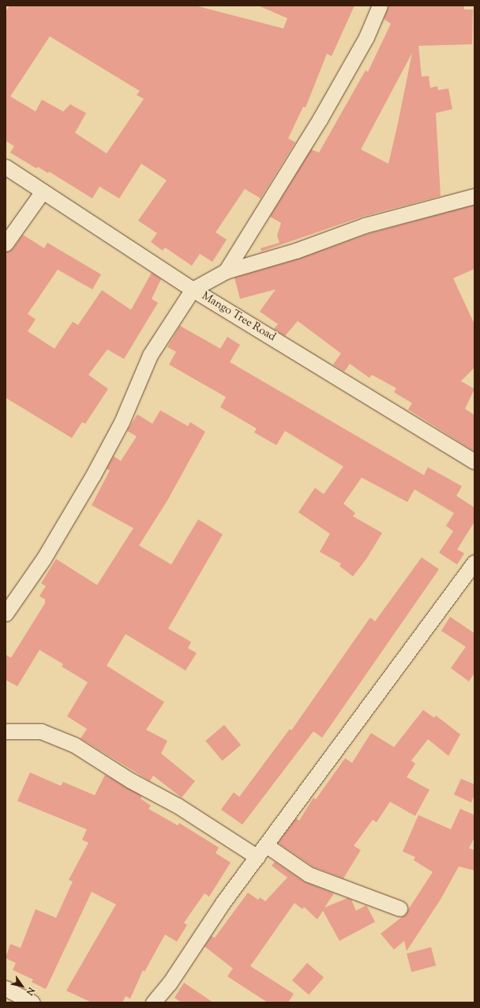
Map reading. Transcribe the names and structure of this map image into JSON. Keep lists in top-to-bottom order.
{
  "streets": {
    "street": ["Mango Tree Road"]
  },
  "north": "bottom right"
}
